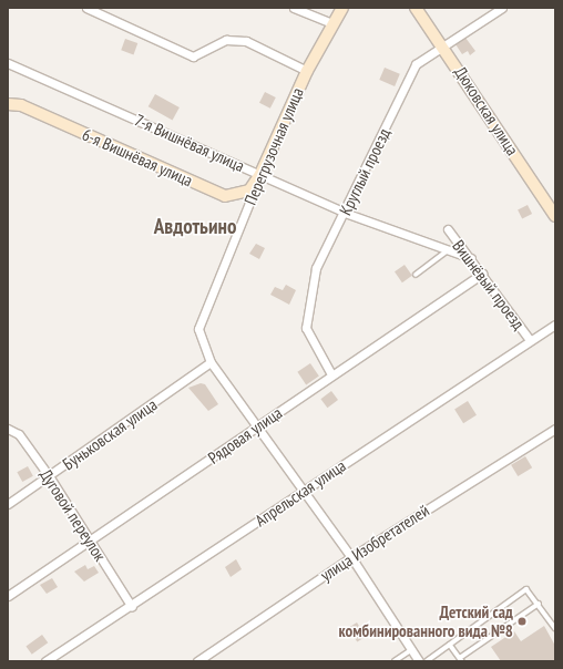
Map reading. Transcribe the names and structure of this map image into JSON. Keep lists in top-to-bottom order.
{
  "streets": {
    "street": [
      "Дюковская улица",
      "7-я Вишнёвая улица",
      "Перегрузочная улица",
      "6-я Вишнёвая улица",
      "Круглый проезд",
      "Вишнёвый проезд",
      "Буньковская улица",
      "Рядовая улица",
      "Апрельская улица",
      "Дуговой переулок",
      "улица Изобретателей"
    ]
  },
  "crossings": [
    ["Дюковская улица", "Круглый проезд"],
    ["7-я Вишнёвая улица", "Перегрузочная улица"],
    ["7-я Вишнёвая улица", "6-я Вишнёвая улица"],
    ["7-я Вишнёвая улица", "Круглый проезд"],
    ["7-я Вишнёвая улица", "Вишнёвый проезд"],
    ["Перегрузочная улица", "6-я Вишнёвая улица"],
    ["Перегрузочная улица", "Буньковская улица"],
    ["Перегрузочная улица", "Рядовая улица"],
    ["Перегрузочная улица", "Апрельская улица"],
    ["Перегрузочная улица", "улица Изобретателей"],
    ["Круглый проезд", "Рядовая улица"],
    ["Вишнёвый проезд", "Рядовая улица"],
    ["Вишнёвый проезд", "Апрельская улица"],
    ["Буньковская улица", "Дуговой переулок"],
    ["Рядовая улица", "Дуговой переулок"],
    ["Апрельская улица", "Дуговой переулок"]
  ],
  "districts": ["Авдотьино"],
  "places": ["Детский сад комбинированного вида №8"]
}
